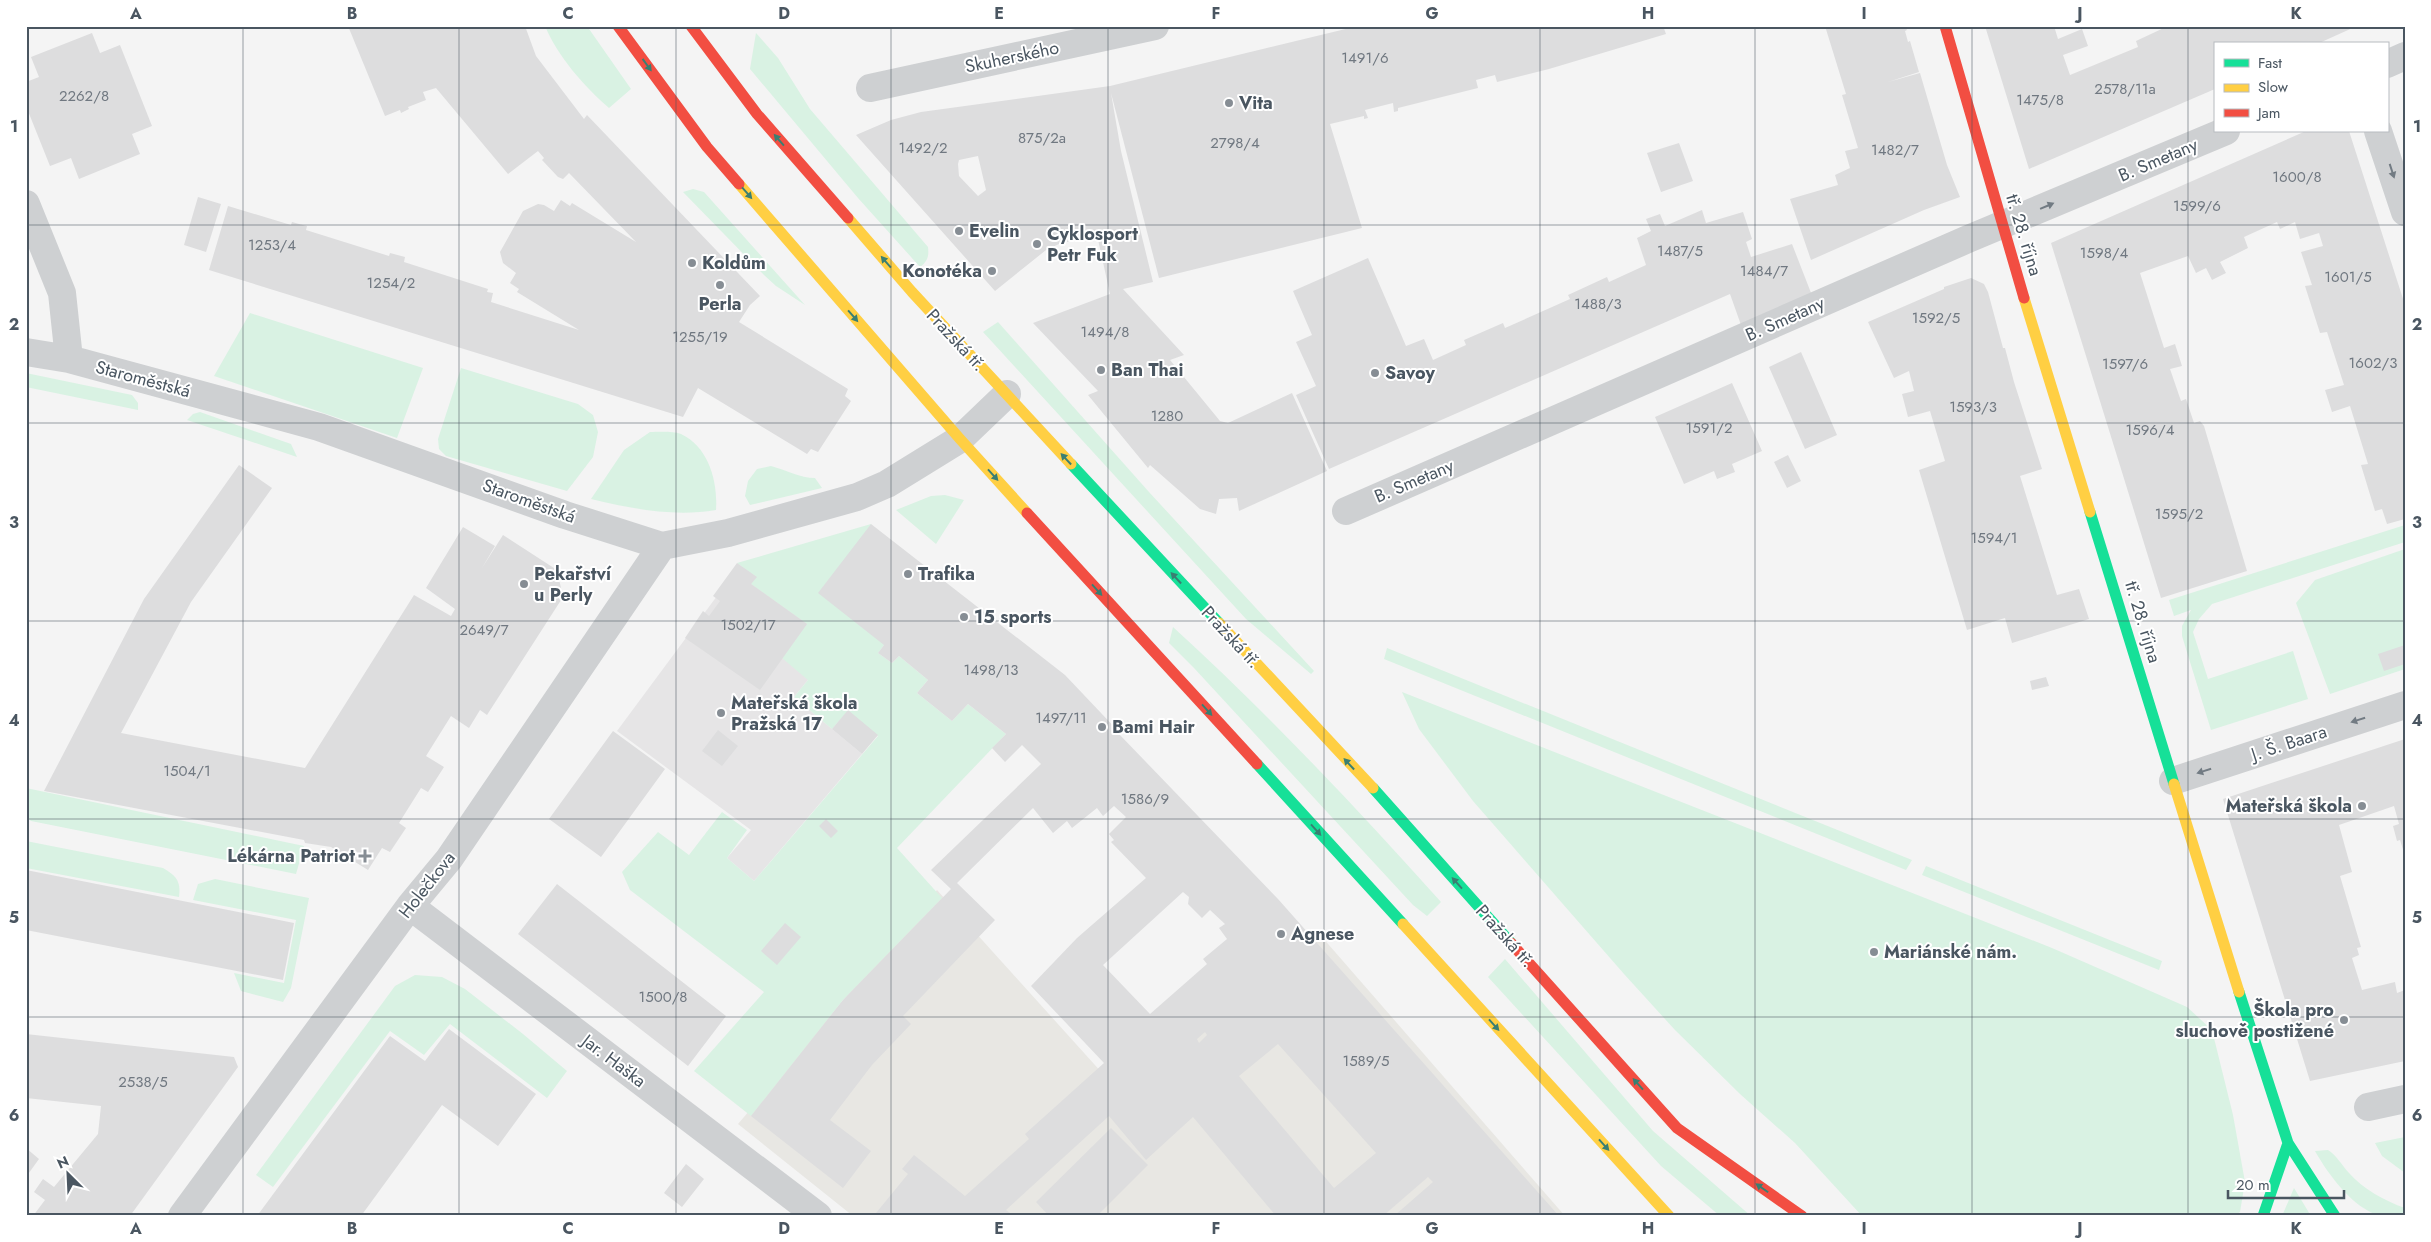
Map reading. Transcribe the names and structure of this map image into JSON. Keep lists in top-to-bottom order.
{
  "streets": {
    "street": [
      "Skuherského",
      "B. Smetany",
      "tř. 28. října",
      "Pražská tř.",
      "Staroměstská",
      "J. Š. Baara",
      "Holečkova",
      "Jar. Haška"
    ]
  },
  "crossings": [
    ["B. Smetany", "tř. 28. října"],
    ["tř. 28. října", "J. Š. Baara"],
    ["Pražská tř.", "Staroměstská"],
    ["Staroměstská", "Holečkova"],
    ["Holečkova", "Jar. Haška"]
  ],
  "one_way": ["J. Š. Baara"],
  "places": {
    "other": [
      "Vita",
      "Evelin",
      "Cyklosport Petr Fuk",
      "Koldům",
      "Konotéka",
      "Perla",
      "Ban Thai",
      "Savoy",
      "Trafika",
      "Pekařství u Perly",
      "15 sports",
      "Mateřská škola Pražská 17",
      "Bami Hair",
      "Mateřská škola",
      "Agnese",
      "Mariánské nám.",
      "Škola pro sluchově postižené"
    ],
    "health": ["Lékárna Patriot"]
  },
  "house_numbers": [
    "1491/6",
    "2578/11a",
    "2262/8",
    "1475/8",
    "875/2a",
    "2798/4",
    "1492/2",
    "1482/7",
    "1600/8",
    "1599/6",
    "1253/4",
    "1487/5",
    "1598/4",
    "1484/7",
    "1601/5",
    "1254/2",
    "1488/3",
    "1592/5",
    "1494/8",
    "1255/19",
    "1602/3",
    "1597/6",
    "1593/3",
    "1280",
    "1591/2",
    "1596/4",
    "1595/2",
    "1594/1",
    "1502/17",
    "2649/7",
    "1498/13",
    "1497/11",
    "1504/1",
    "1586/9",
    "1500/8",
    "1589/5",
    "2538/5"
  ],
  "legend": ["Fast", "Slow", "Jam"],
  "scale_bar": "20 m",
  "north": "top left",
  "grid": {
    "columns": [
      "A",
      "B",
      "C",
      "D",
      "E",
      "F",
      "G",
      "H",
      "I",
      "J",
      "K"
    ],
    "rows": [
      "1",
      "2",
      "3",
      "4",
      "5",
      "6"
    ]
  }
}
